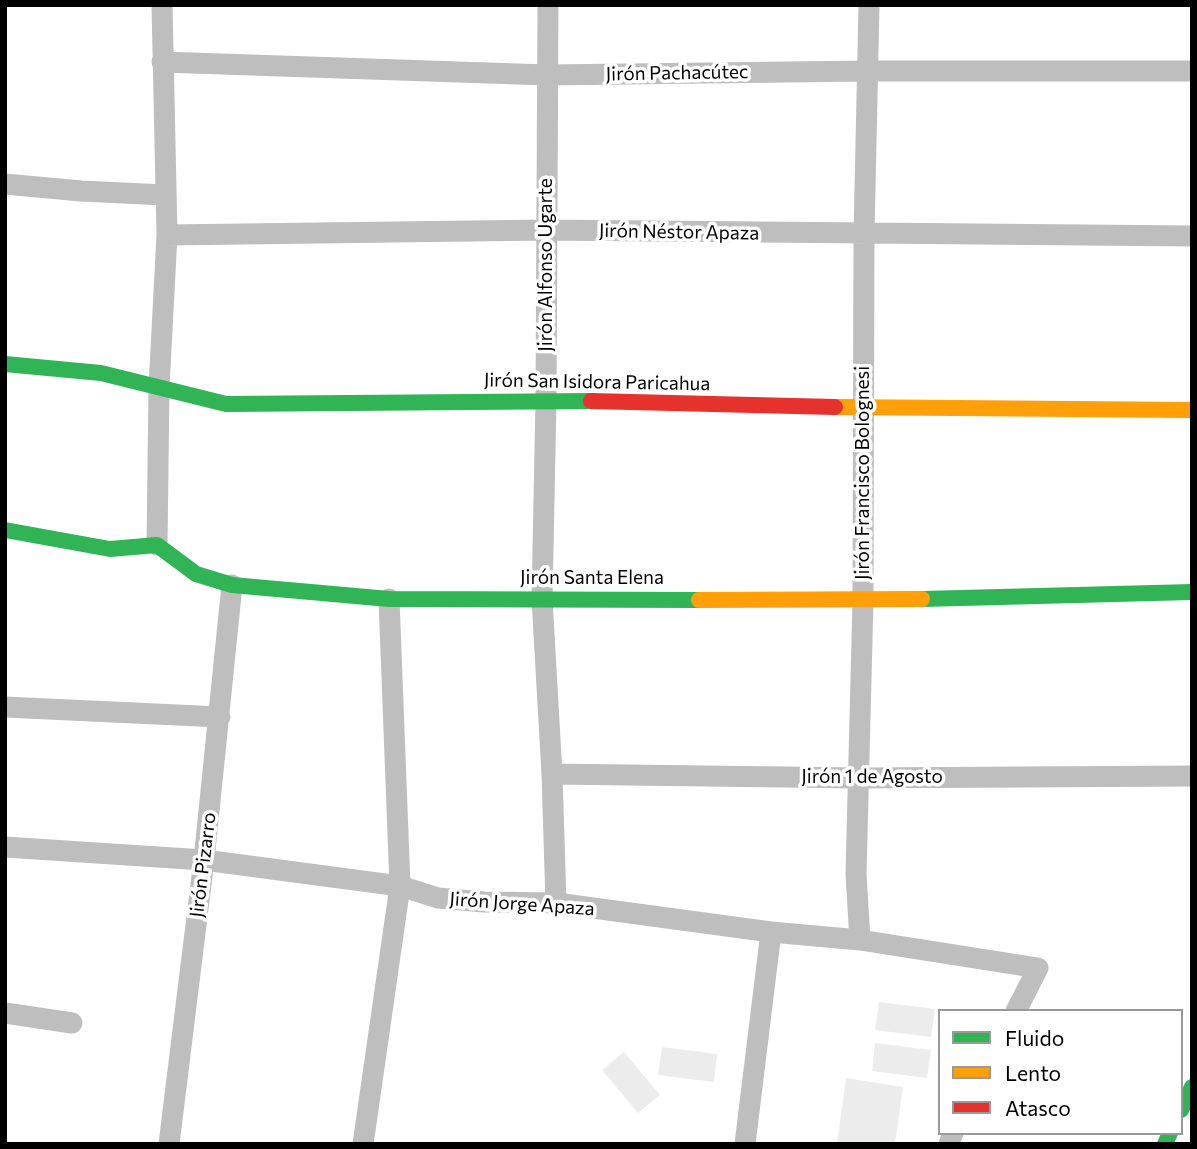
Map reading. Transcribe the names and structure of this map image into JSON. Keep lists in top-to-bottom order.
{
  "streets": {
    "street": [
      "Jirón Pachacútec",
      "Jirón Néstor Apaza",
      "Jirón Alfonso Ugarte",
      "Jirón San Isidora Paricahua",
      "Jirón Francisco Bolognesi",
      "Jirón Santa Elena",
      "Jirón 1 de Agosto",
      "Jirón Pizarro",
      "Jirón Jorge Apaza"
    ]
  },
  "crossings": [
    ["Jirón Pachacútec", "Jirón Alfonso Ugarte"],
    ["Jirón Pachacútec", "Jirón Francisco Bolognesi"],
    ["Jirón Néstor Apaza", "Jirón Alfonso Ugarte"],
    ["Jirón Néstor Apaza", "Jirón Francisco Bolognesi"],
    ["Jirón Alfonso Ugarte", "Jirón San Isidora Paricahua"],
    ["Jirón Alfonso Ugarte", "Jirón Santa Elena"],
    ["Jirón Alfonso Ugarte", "Jirón 1 de Agosto"],
    ["Jirón Alfonso Ugarte", "Jirón Jorge Apaza"],
    ["Jirón San Isidora Paricahua", "Jirón Francisco Bolognesi"],
    ["Jirón Francisco Bolognesi", "Jirón Santa Elena"],
    ["Jirón Francisco Bolognesi", "Jirón 1 de Agosto"],
    ["Jirón Francisco Bolognesi", "Jirón Jorge Apaza"],
    ["Jirón Santa Elena", "Jirón Pizarro"],
    ["Jirón Pizarro", "Jirón Jorge Apaza"]
  ],
  "legend": ["Fluido", "Lento", "Atasco"]
}
